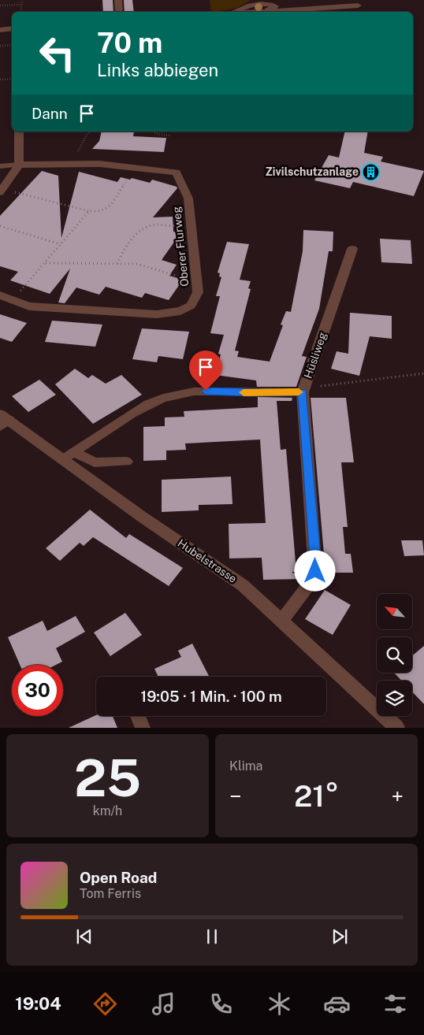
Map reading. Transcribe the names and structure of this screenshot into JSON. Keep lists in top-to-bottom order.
{
  "streets": {
    "street": ["Oberer Flurweg", "Hüsliweg", "Hubelstrasse"]
  },
  "crossings": [
    ["Hüsliweg", "Hubelstrasse"]
  ],
  "places": {
    "building": ["Zivilschutzanlage"]
  },
  "north": "top left",
  "page": {
    "turn": ["70 m", "Links abbiegen"],
    "then": "Dann",
    "limit": "30",
    "trip": "19:05 · 1 Min. · 100 m",
    "tile": [
      ["25", "km/h"],
      "Klima"
    ],
    "heat": ["−", "21°", "+"],
    "song": ["Open Road", "Tom Ferris"],
    "tabs": "19:04"
  }
}
